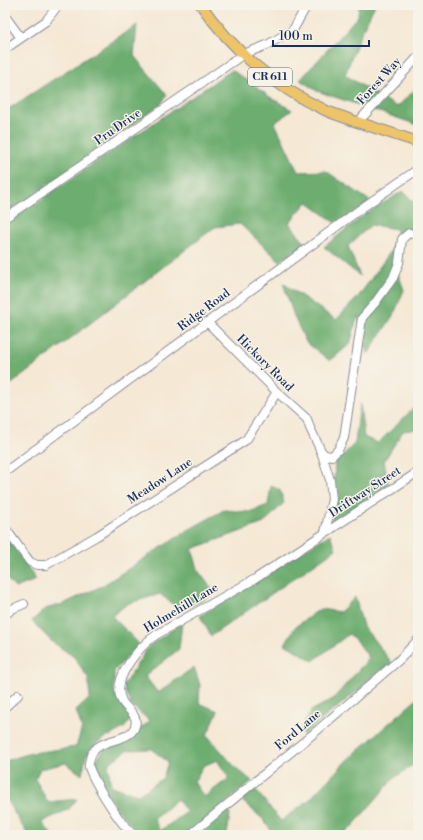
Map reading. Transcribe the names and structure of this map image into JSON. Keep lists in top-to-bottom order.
{
  "streets": {
    "main road": ["CR 611"],
    "street": [
      "Forest Way",
      "Pru Drive",
      "Ridge Road",
      "Hickory Road",
      "Meadow Lane",
      "Driftway Street",
      "Holmehill Lane",
      "Ford Lane"
    ]
  },
  "crossings": [
    ["CR 611", "Forest Way"],
    ["CR 611", "Pru Drive"],
    ["Ridge Road", "Hickory Road"],
    ["Hickory Road", "Meadow Lane"],
    ["Driftway Street", "Holmehill Lane"]
  ],
  "scale_bar": "100 m"
}
